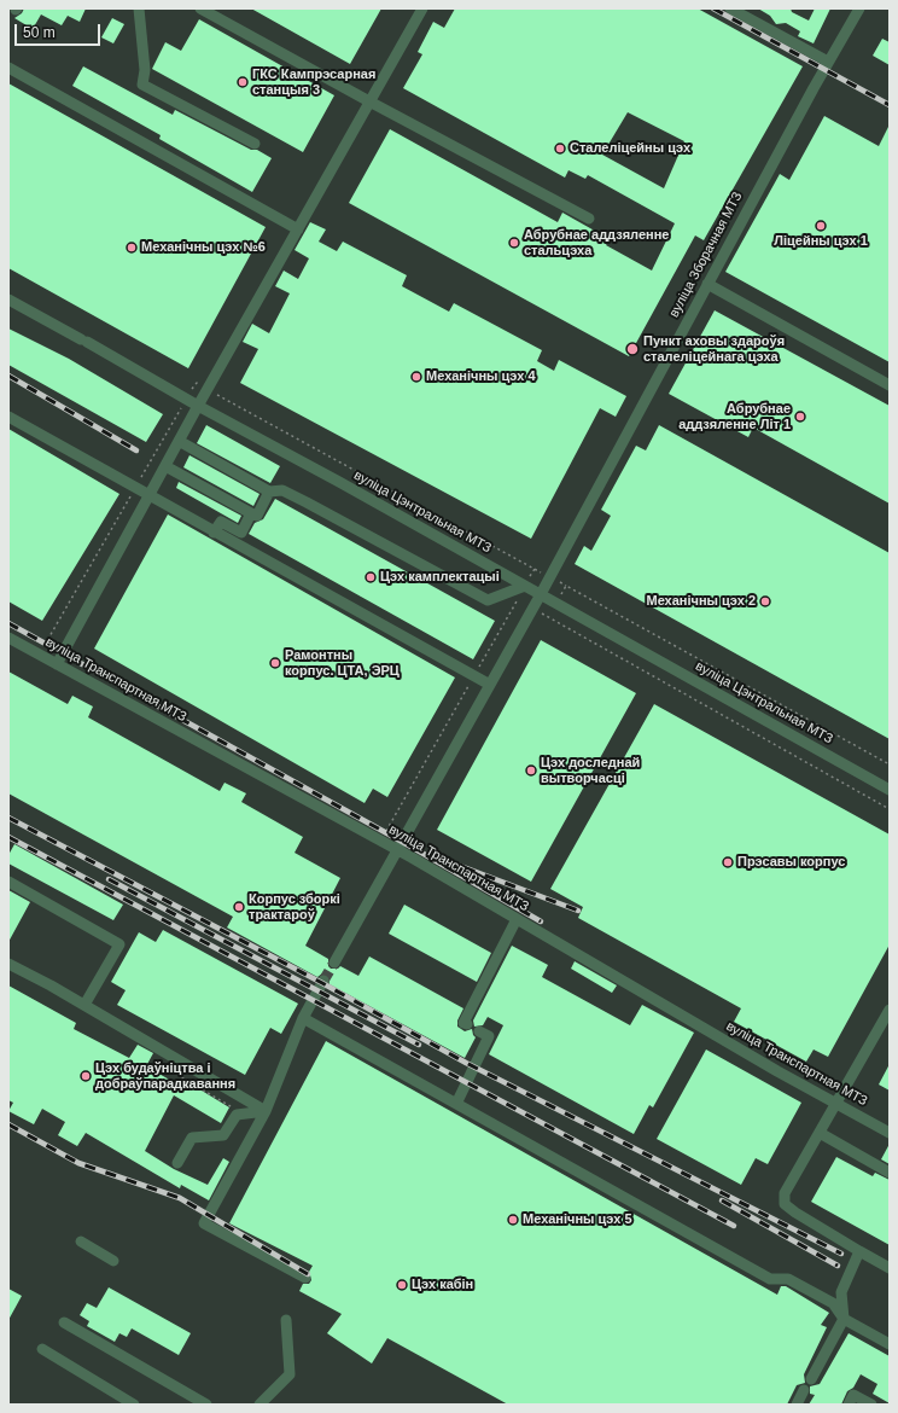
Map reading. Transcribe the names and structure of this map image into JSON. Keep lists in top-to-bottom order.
{
  "streets": {
    "lane": ["вуліца Зборачная МТЗ", "вуліца Цэнтральная МТЗ", "вуліца Транспартная МТЗ"]
  },
  "crossings": [
    ["вуліца Зборачная МТЗ", "вуліца Цэнтральная МТЗ"],
    ["вуліца Зборачная МТЗ", "вуліца Транспартная МТЗ"]
  ],
  "places": [
    "ГКС Кампрэсарная станцыя 3",
    "Сталеліцейны цэх",
    "Ліцейны цэх 1",
    "Абрубнае аддзяленне стальцэха",
    "Механічны цэх №6",
    "Пункт аховы здароўя сталеліцейнага цэха",
    "Механічны цэх 4",
    "Абрубнае аддзяленне Літ 1",
    "Цэх камплектацыі",
    "Механічны цэх 2",
    "Рамонтны корпус. ЦТА, ЭРЦ",
    "Цэх доследнай вытворчасці",
    "Прэсавы корпус",
    "Корпус зборкі трактароў",
    "Цэх будаўніцтва і добраўпарадкавання",
    "Механічны цэх 5",
    "Цэх кабін"
  ],
  "scale_bar": "50 m"
}
